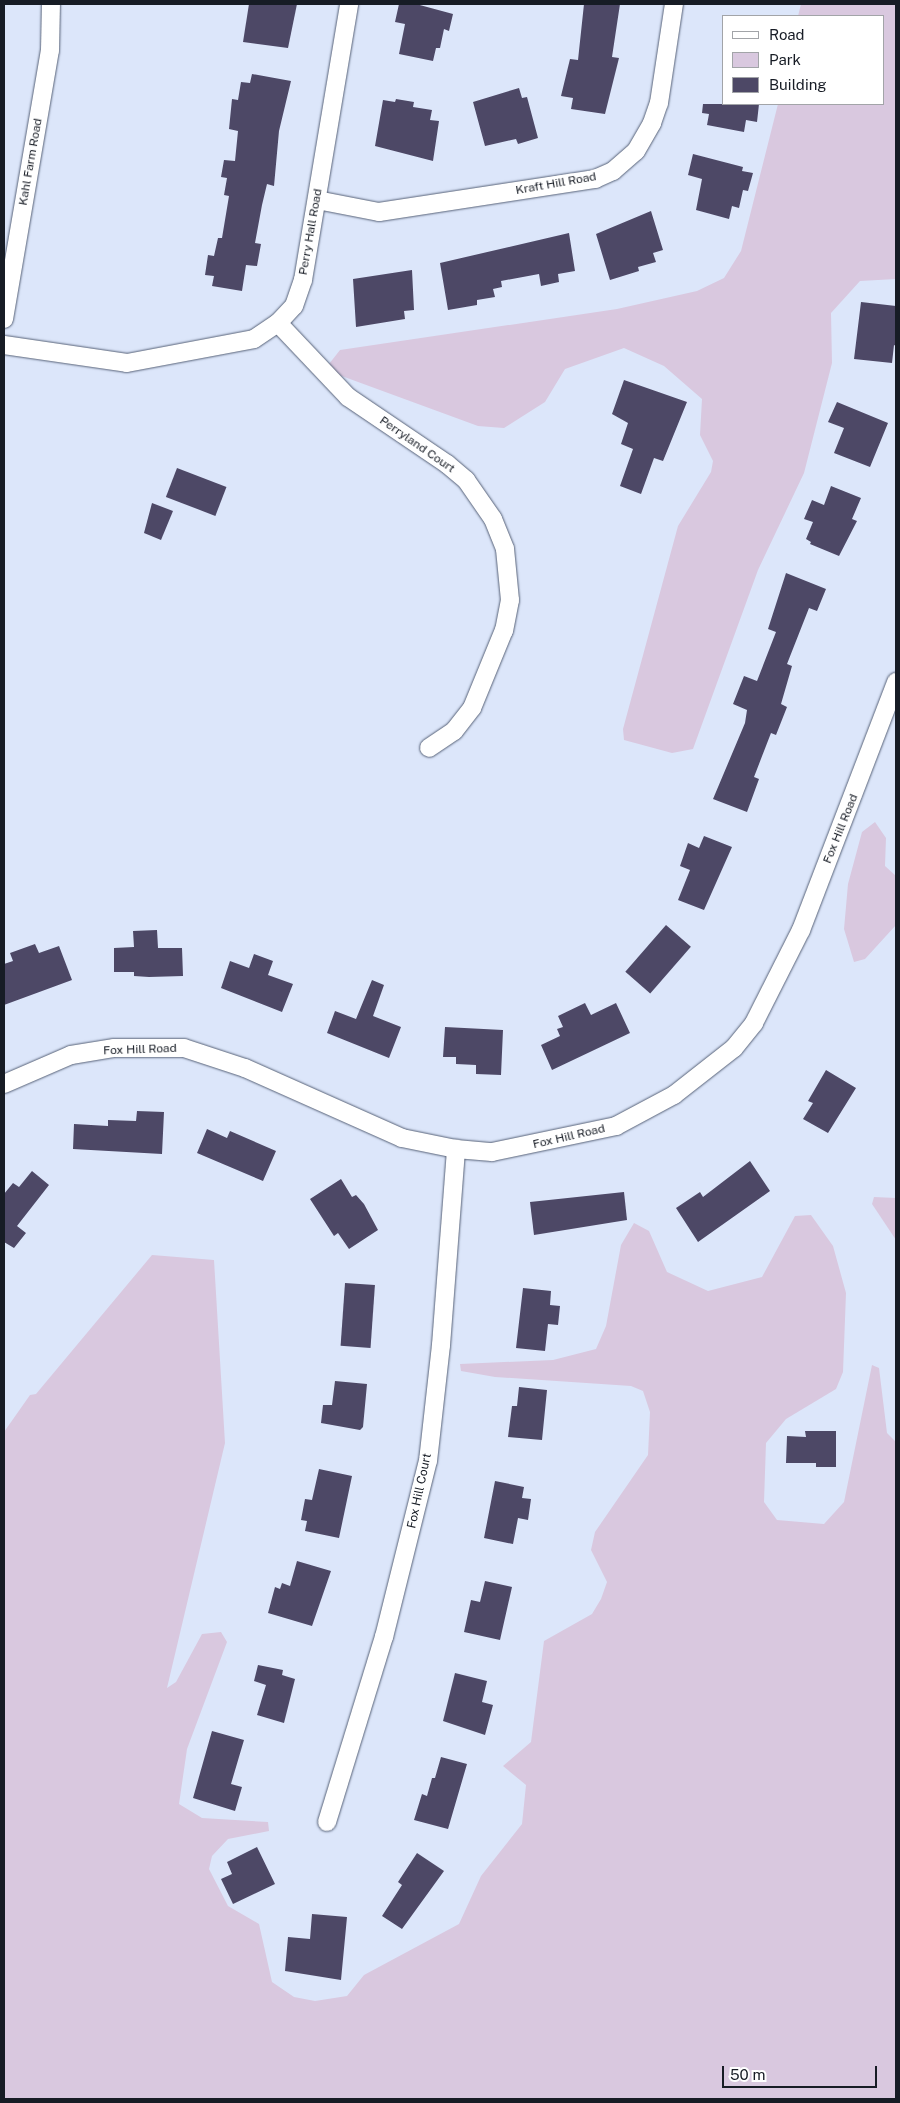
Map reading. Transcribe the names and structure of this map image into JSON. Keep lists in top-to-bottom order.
{
  "streets": {
    "street": [
      "Kahl Farm Road",
      "Kraft Hill Road",
      "Perry Hall Road",
      "Perryland Court",
      "Fox Hill Road",
      "Fox Hill Court"
    ]
  },
  "crossings": [
    ["Kraft Hill Road", "Perry Hall Road"],
    ["Perry Hall Road", "Perryland Court"],
    ["Fox Hill Road", "Fox Hill Court"]
  ],
  "legend": ["Road", "Park", "Building"],
  "scale_bar": "50 m"
}
